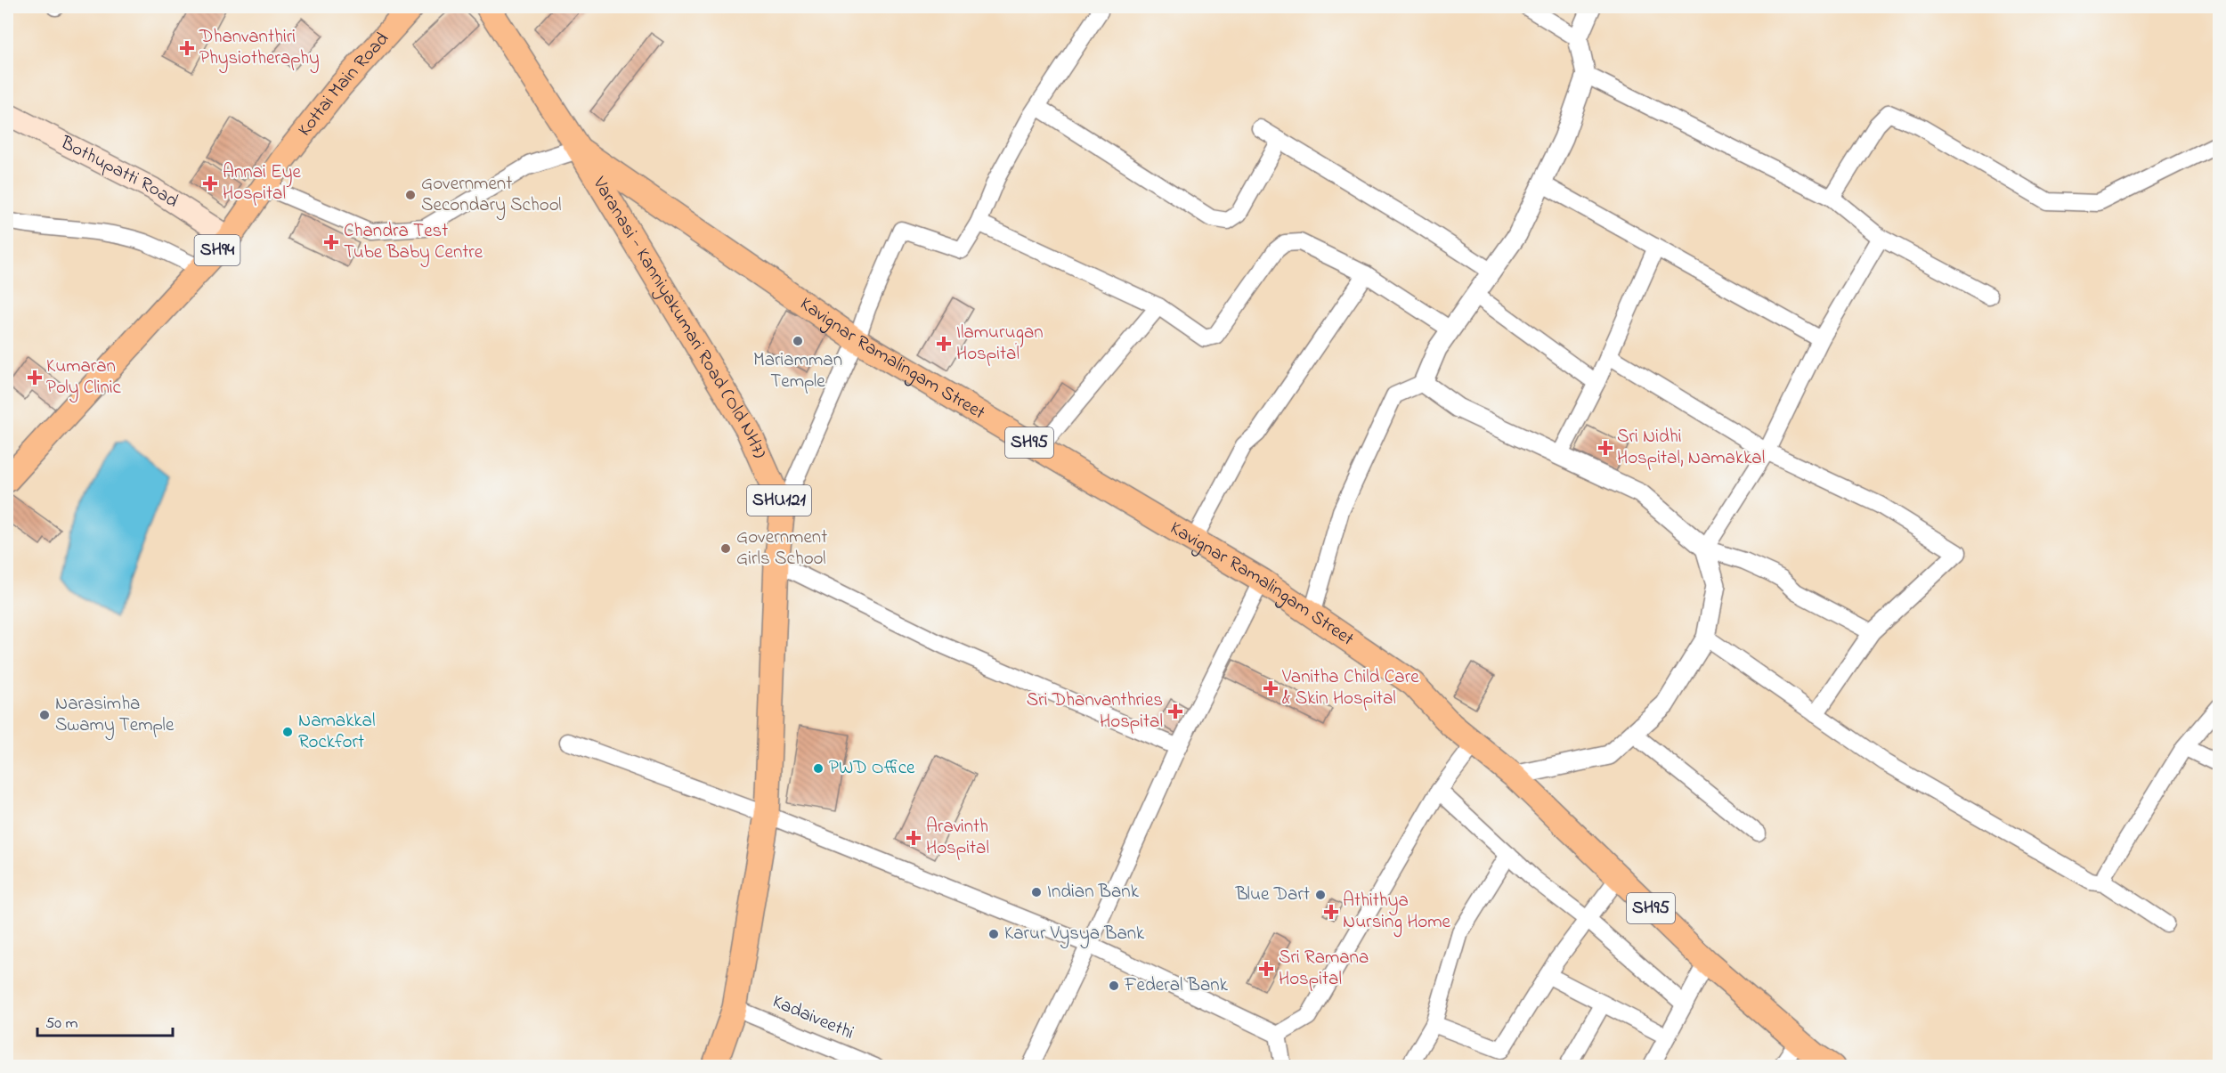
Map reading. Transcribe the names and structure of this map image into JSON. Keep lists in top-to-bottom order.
{
  "streets": {
    "main road": [
      "Kottai Main Road",
      "Bothupatti Road",
      "SH94",
      "Varanasi - Kanniyakumari Road (Old NH7)",
      "Kavignar Ramalingam Street",
      "SH95",
      "SHU121"
    ],
    "street": ["Kadaiveethi"]
  },
  "crossings": [
    ["Kottai Main Road", "Bothupatti Road"],
    ["Varanasi - Kanniyakumari Road (Old NH7)", "Kavignar Ramalingam Street"],
    ["Varanasi - Kanniyakumari Road (Old NH7)", "SHU121"],
    ["Kavignar Ramalingam Street", "SH95"],
    ["SHU121", "Kadaiveethi"]
  ],
  "places": {
    "health": [
      "Dhanvanthiri Physiotheraphy",
      "Annai Eye Hospital",
      "Chandra Test Tube Baby Centre",
      "Ilamurugan Hospital",
      "Kumaran Poly Clinic",
      "Sri Nidhi Hospital, Namakkal",
      "Vanitha Child Care & Skin Hospital",
      "Sri Dhanvanthries Hospital",
      "Aravinth Hospital",
      "Athithya Nursing Home",
      "Sri Ramana Hospital"
    ],
    "other": [
      "Government Secondary School",
      "Mariamman Temple",
      "Government Girls School",
      "Narasimha Swamy Temple",
      "Namakkal Rockfort",
      "PWD Office",
      "Indian Bank",
      "Blue Dart",
      "Karur Vysya Bank",
      "Federal Bank"
    ]
  },
  "scale_bar": "50 m"
}
